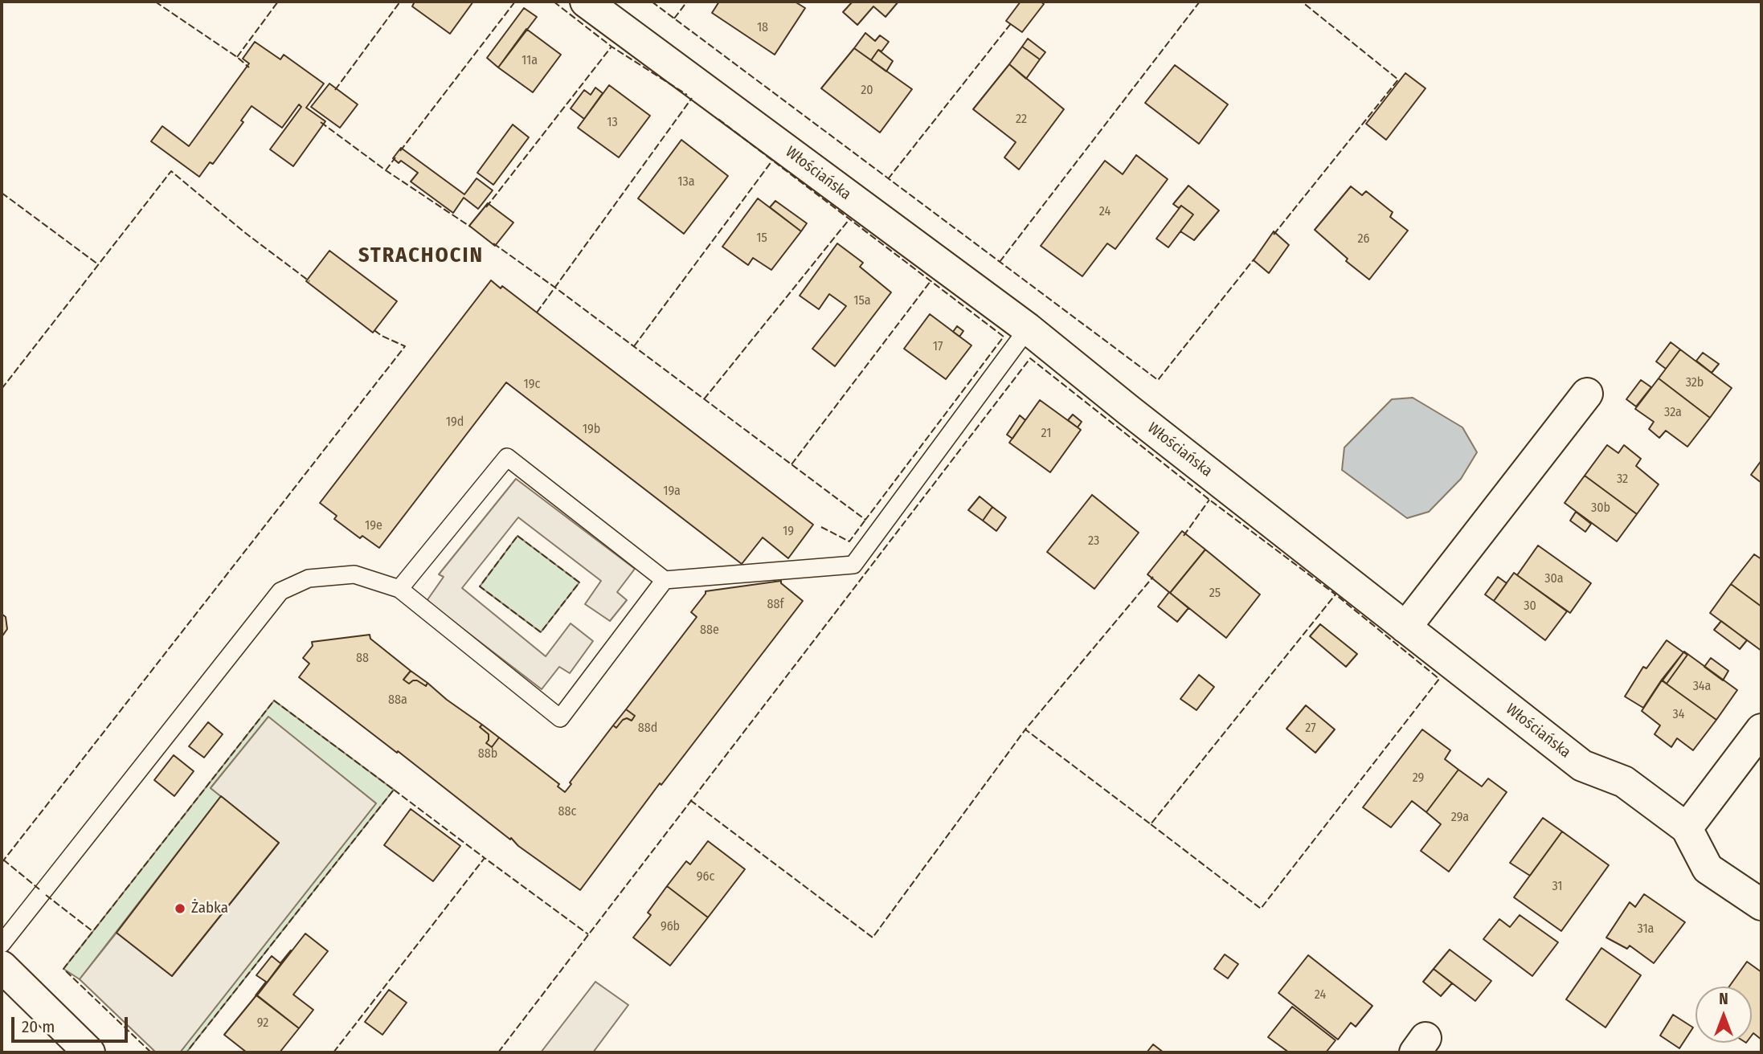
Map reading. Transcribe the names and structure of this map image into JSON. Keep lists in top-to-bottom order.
{
  "streets": {
    "street": ["Włościańska"]
  },
  "districts": ["STRACHOCIN"],
  "places": ["Żabka"],
  "house_numbers": [
    "18",
    "11a",
    "20",
    "22",
    "13",
    "13a",
    "24",
    "15",
    "26",
    "15a",
    "17",
    "32b",
    "19c",
    "32a",
    "19d",
    "19b",
    "21",
    "32",
    "19a",
    "30b",
    "19e",
    "19",
    "23",
    "30a",
    "25",
    "88f",
    "30",
    "88e",
    "88",
    "34a",
    "88a",
    "34",
    "88d",
    "27",
    "88b",
    "29",
    "88c",
    "29a",
    "96c",
    "31",
    "96b",
    "31a",
    "24",
    "92"
  ],
  "scale_bar": "20 m",
  "north": "top"
}
